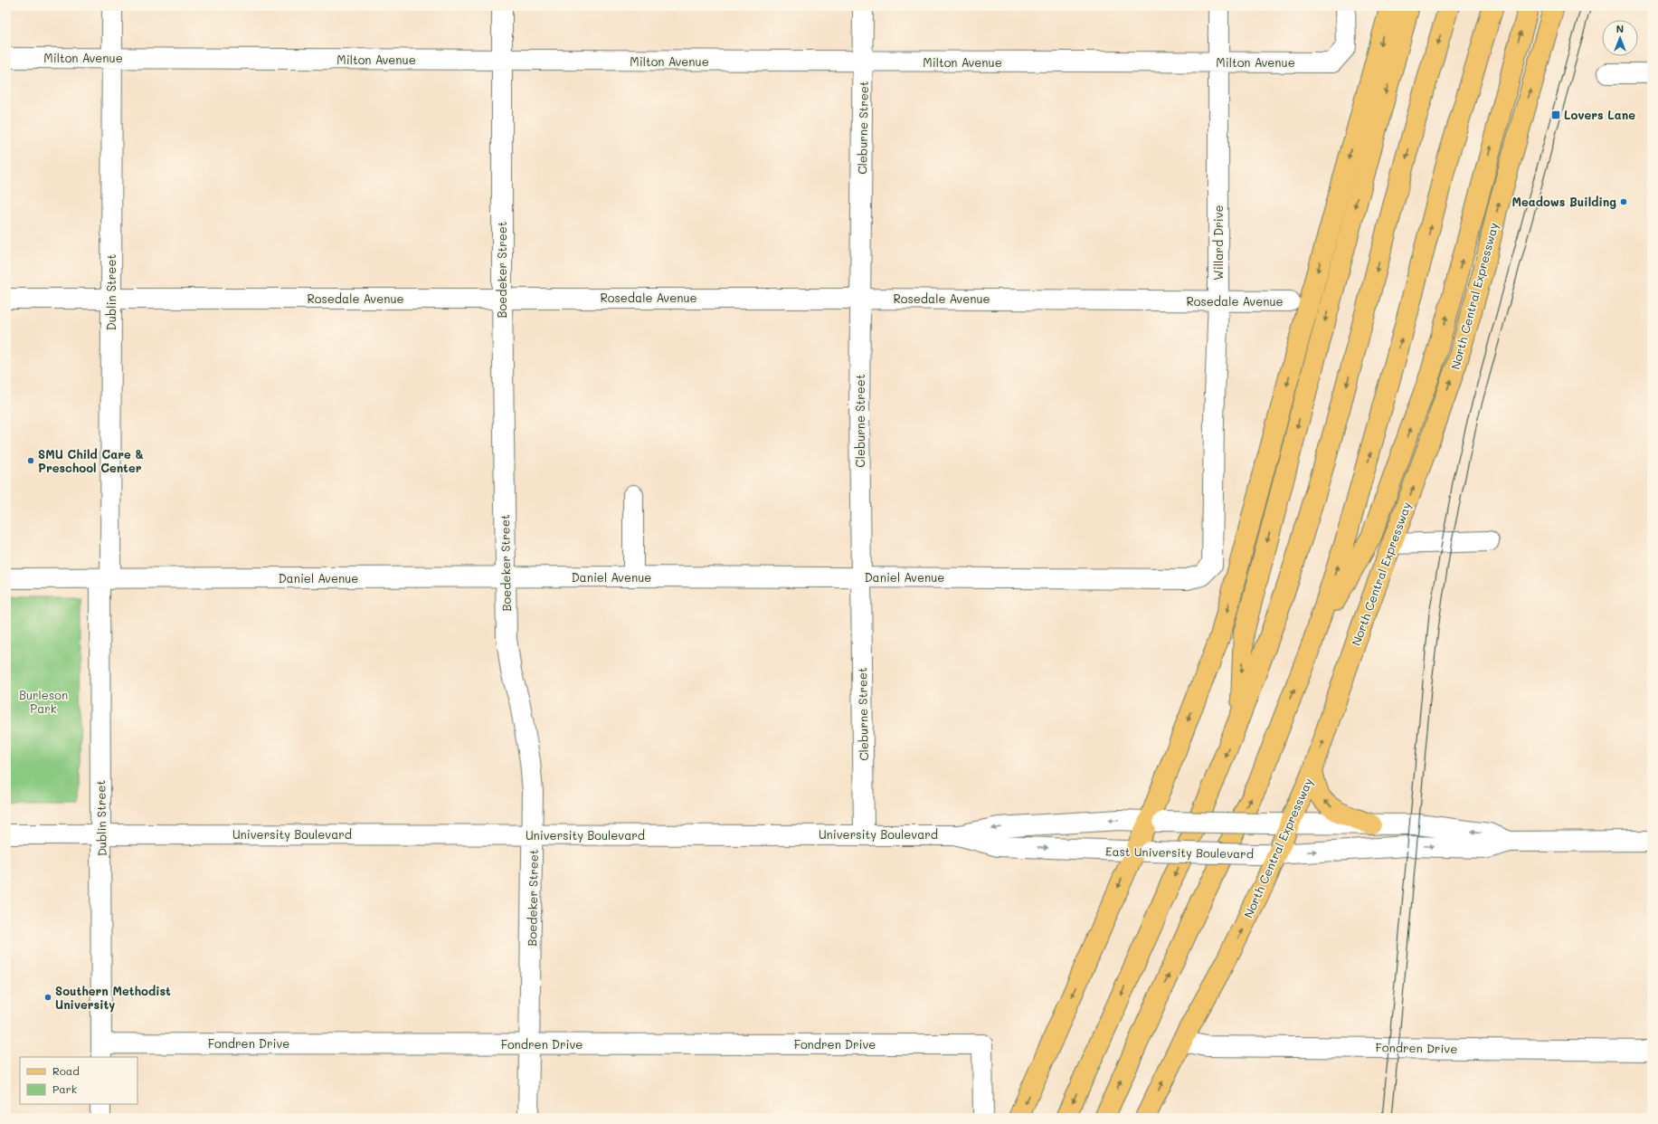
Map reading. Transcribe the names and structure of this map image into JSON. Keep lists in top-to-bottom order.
{
  "streets": {
    "main road": ["North Central Expressway"],
    "street": [
      "Milton Avenue",
      "Cleburne Street",
      "Willard Drive",
      "Boedeker Street",
      "Dublin Street",
      "Rosedale Avenue",
      "Daniel Avenue",
      "University Boulevard",
      "East University Boulevard",
      "Fondren Drive"
    ]
  },
  "crossings": [
    ["Milton Avenue", "Cleburne Street"],
    ["Milton Avenue", "Willard Drive"],
    ["Milton Avenue", "Boedeker Street"],
    ["Milton Avenue", "Dublin Street"],
    ["Cleburne Street", "Rosedale Avenue"],
    ["Cleburne Street", "Daniel Avenue"],
    ["Cleburne Street", "University Boulevard"],
    ["Willard Drive", "Rosedale Avenue"],
    ["Willard Drive", "Daniel Avenue"],
    ["Boedeker Street", "Rosedale Avenue"],
    ["Boedeker Street", "Daniel Avenue"],
    ["Boedeker Street", "University Boulevard"],
    ["Boedeker Street", "Fondren Drive"],
    ["Dublin Street", "Rosedale Avenue"],
    ["Dublin Street", "Daniel Avenue"],
    ["Dublin Street", "University Boulevard"],
    ["Dublin Street", "Fondren Drive"],
    ["North Central Expressway", "East University Boulevard"],
    ["North Central Expressway", "Fondren Drive"],
    ["University Boulevard", "East University Boulevard"]
  ],
  "parks": ["Burleson Park"],
  "places": {
    "transit": ["Lovers Lane"],
    "other": ["Meadows Building", "SMU Child Care & Preschool Center", "Southern Methodist University"]
  },
  "legend": ["Road", "Park"],
  "north": "top"
}
